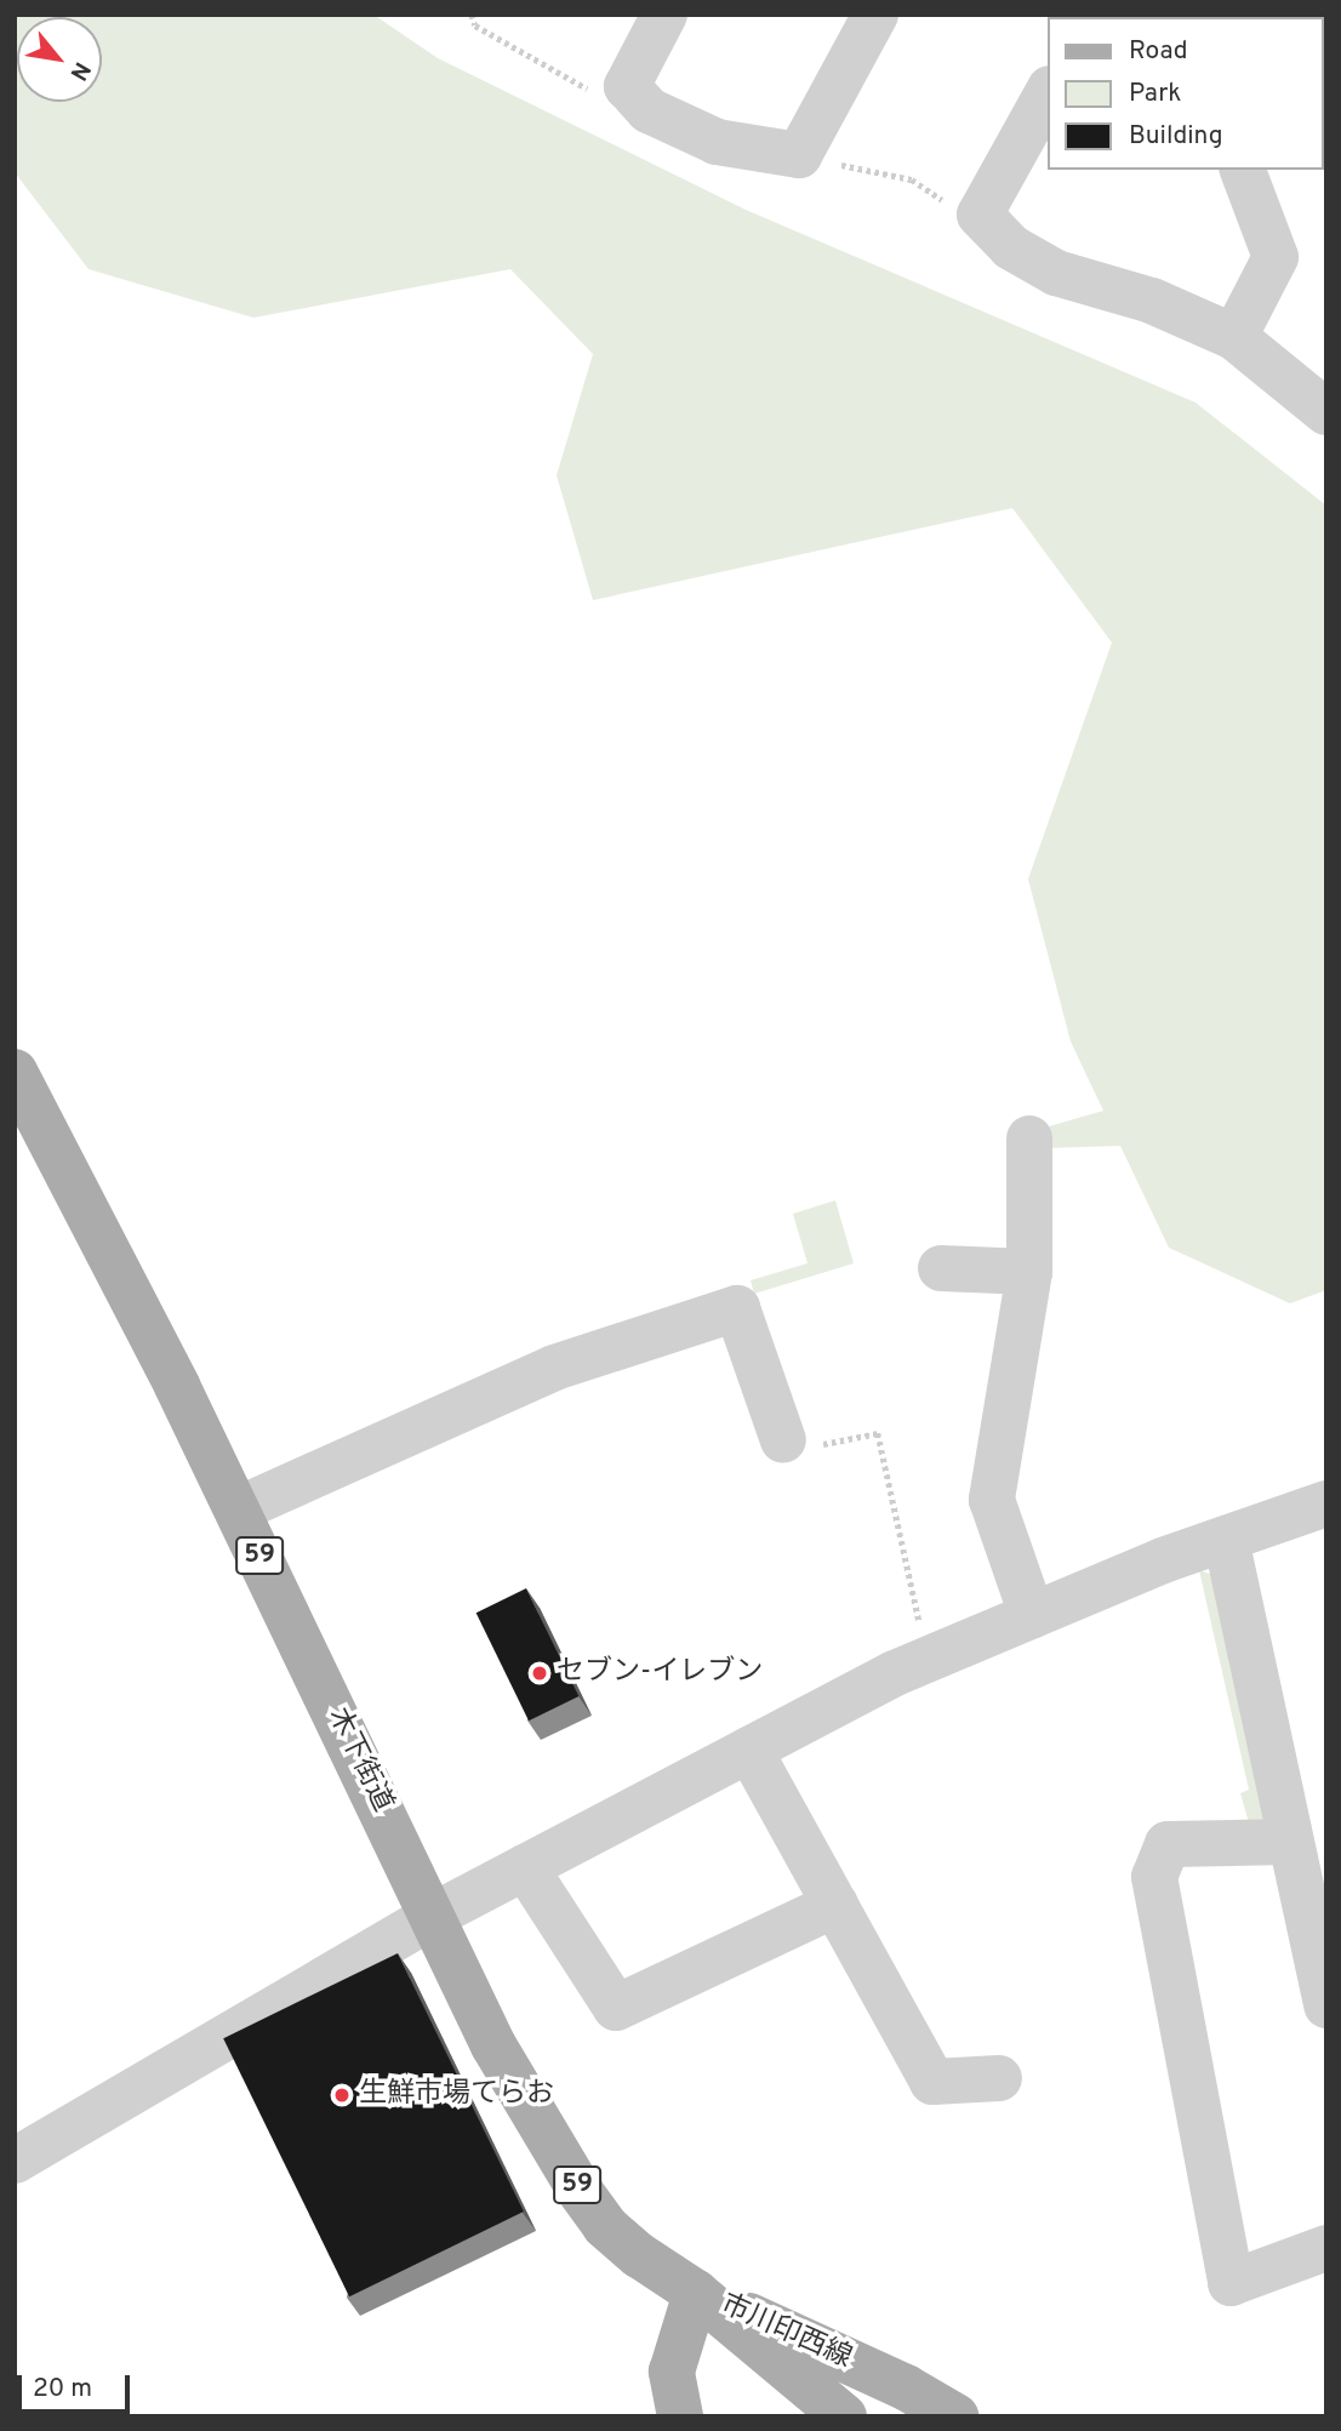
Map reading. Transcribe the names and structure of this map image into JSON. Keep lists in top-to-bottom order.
{
  "streets": {
    "main road": ["59", "木下街道", "市川印西線"]
  },
  "crossings": [
    ["木下街道", "市川印西線"]
  ],
  "places": ["セブン-イレブン", "生鮮市場てらお"],
  "legend": ["Road", "Park", "Building"],
  "scale_bar": "20 m",
  "north": "bottom right"
}
